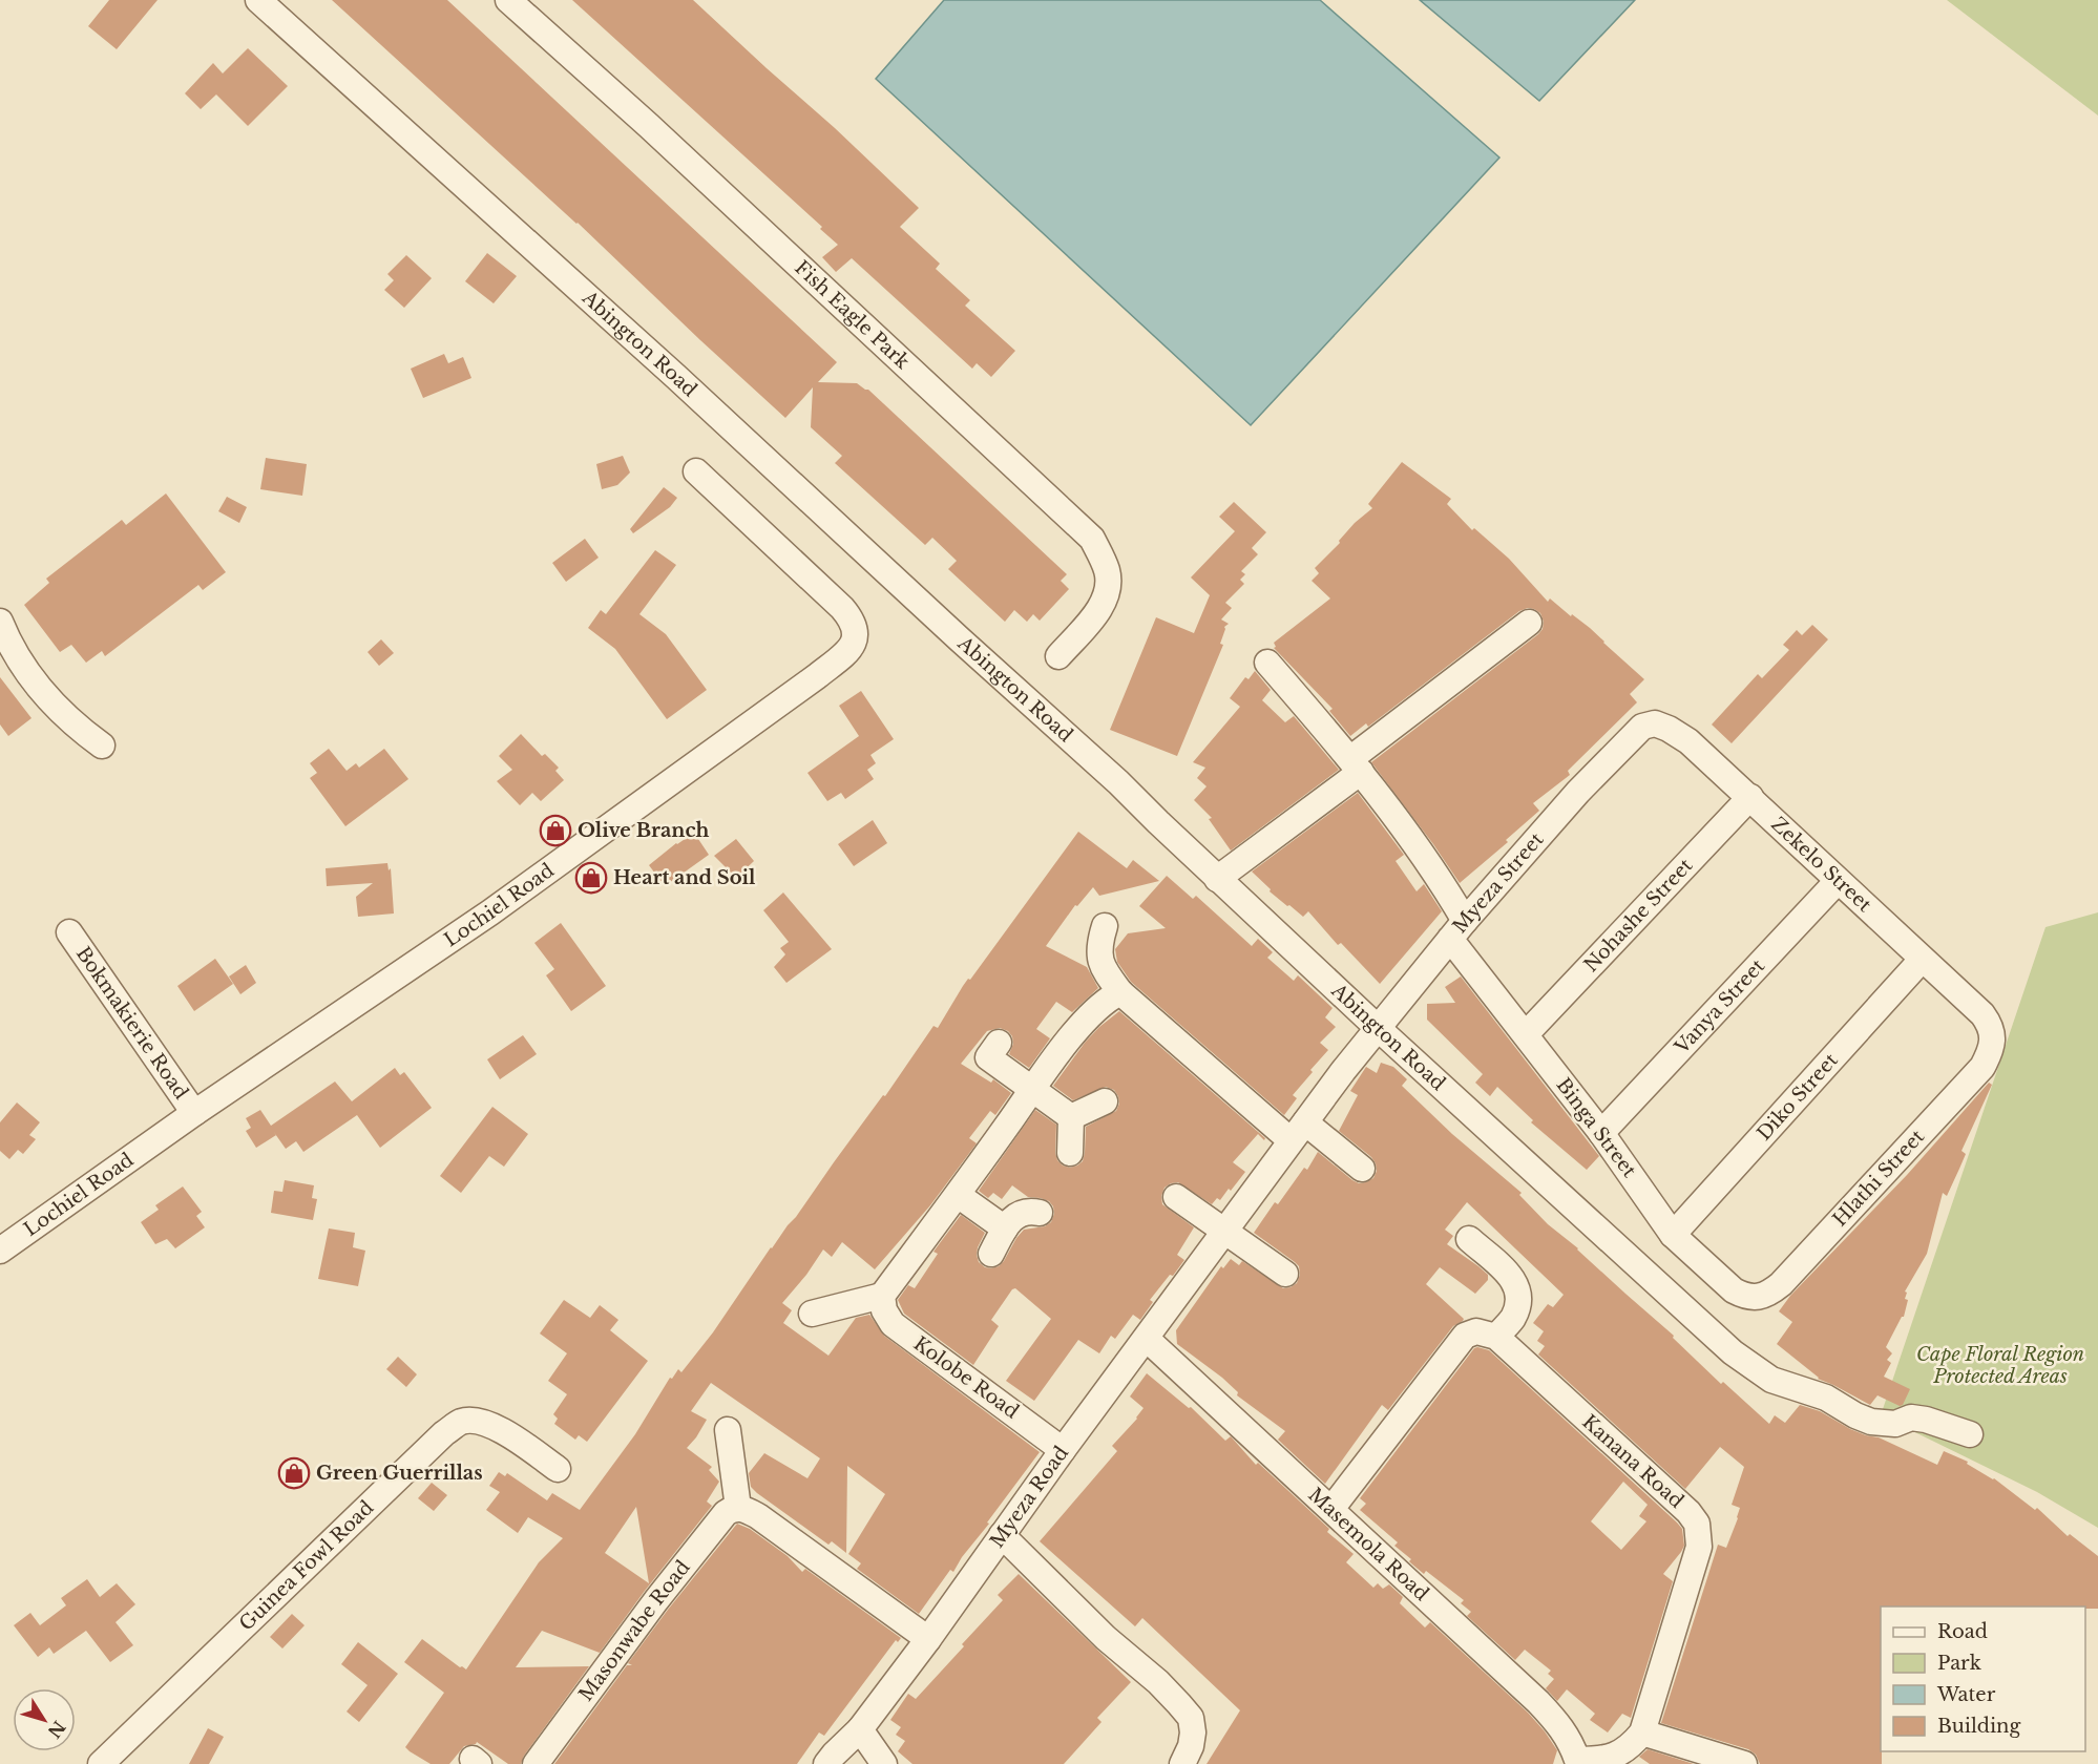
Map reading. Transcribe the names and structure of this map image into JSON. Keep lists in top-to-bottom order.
{
  "streets": {
    "street": [
      "Fish Eagle Park",
      "Abington Road",
      "Zekelo Street",
      "Myeza Street",
      "Lochiel Road",
      "Nohashe Street",
      "Vanya Street",
      "Bokmakierie Road",
      "Diko Street",
      "Binga Street",
      "Hlathi Street",
      "Kolobe Road",
      "Kanana Road",
      "Myeza Road",
      "Masemola Road",
      "Guinea Fowl Road",
      "Masonwabe Road"
    ]
  },
  "crossings": [
    ["Abington Road", "Myeza Street"],
    ["Abington Road", "Myeza Road"],
    ["Zekelo Street", "Myeza Street"],
    ["Zekelo Street", "Nohashe Street"],
    ["Zekelo Street", "Vanya Street"],
    ["Zekelo Street", "Diko Street"],
    ["Zekelo Street", "Hlathi Street"],
    ["Myeza Street", "Binga Street"],
    ["Myeza Street", "Myeza Road"],
    ["Lochiel Road", "Bokmakierie Road"],
    ["Nohashe Street", "Binga Street"],
    ["Vanya Street", "Binga Street"],
    ["Diko Street", "Binga Street"],
    ["Binga Street", "Hlathi Street"],
    ["Kolobe Road", "Myeza Road"],
    ["Kanana Road", "Masemola Road"],
    ["Myeza Road", "Masemola Road"]
  ],
  "parks": ["Cape Floral Region Protected Areas"],
  "places": {
    "shop": ["Olive Branch", "Heart and Soil", "Green Guerrillas"]
  },
  "legend": [
    "Road",
    "Park",
    "Water",
    "Building"
  ],
  "north": "bottom right"
}
